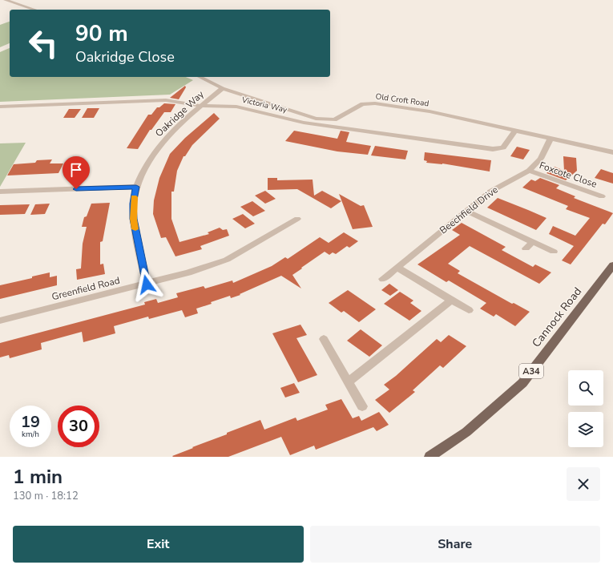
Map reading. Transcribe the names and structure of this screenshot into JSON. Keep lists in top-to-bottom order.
{
  "streets": {
    "main road": ["Cannock Road", "A34"],
    "street": [
      "Old Croft Road",
      "Victoria Way",
      "Oakridge Way",
      "Foxcote Close",
      "Beechfield Drive",
      "Greenfield Road"
    ]
  },
  "crossings": [
    ["Old Croft Road", "Victoria Way"],
    ["Old Croft Road", "Oakridge Way"],
    ["Old Croft Road", "Beechfield Drive"],
    ["Victoria Way", "Oakridge Way"],
    ["Oakridge Way", "Greenfield Road"],
    ["Foxcote Close", "Beechfield Drive"]
  ],
  "page": {
    "turn": ["90 m", "Oakridge Close"],
    "speed": "19 km/h",
    "limit": "30",
    "heading": ["1 min", "130 m · 18:12"],
    "buttons": ["Exit", "Share"]
  }
}
